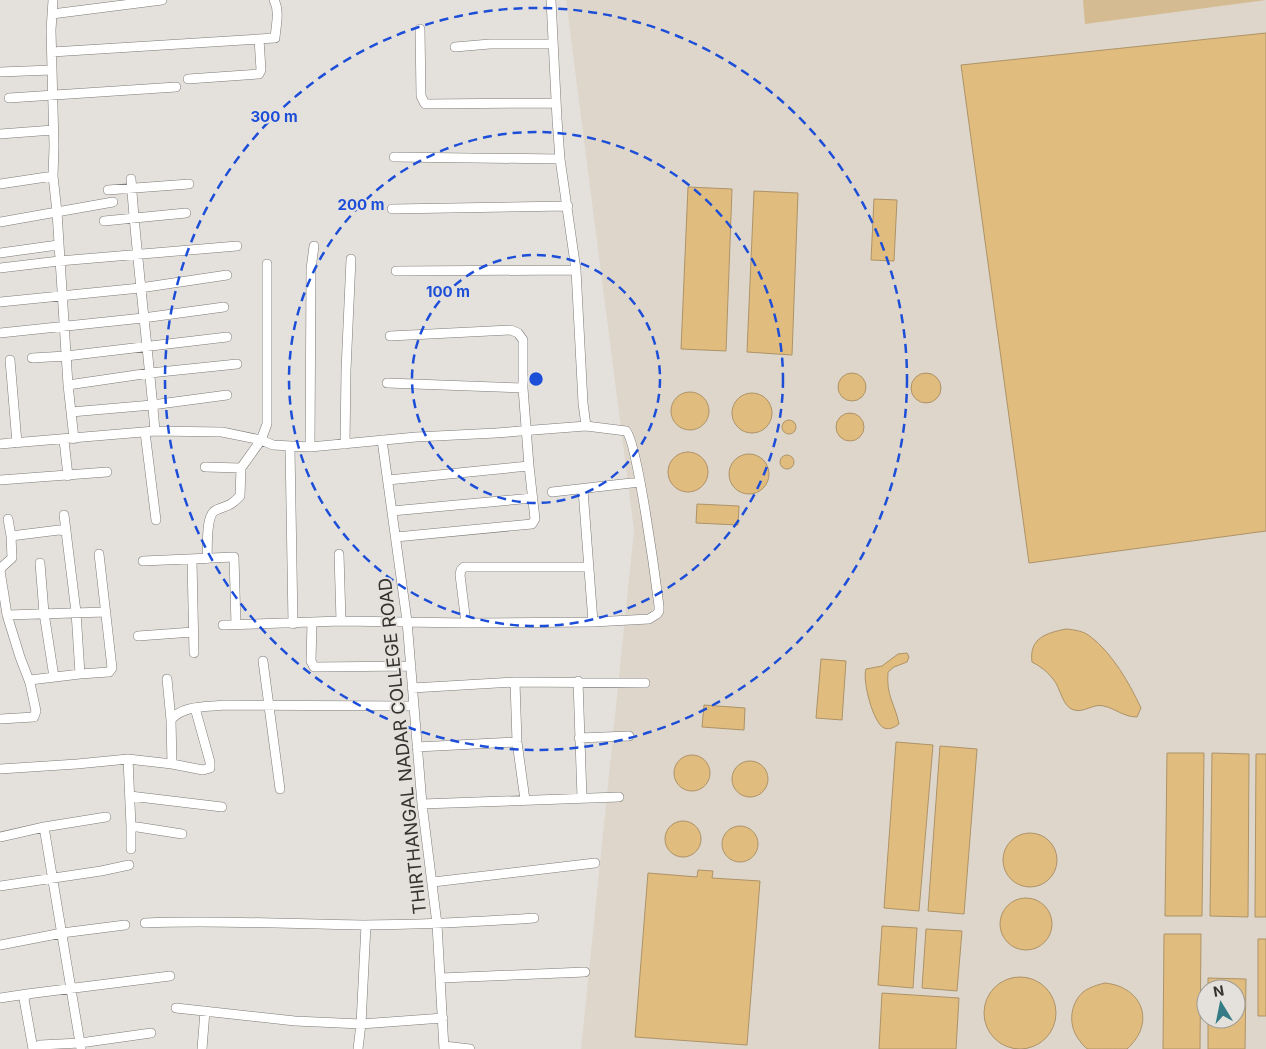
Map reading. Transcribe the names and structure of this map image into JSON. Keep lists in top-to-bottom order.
{
  "streets": {
    "street": ["THIRTHANGAL NADAR COLLEGE ROAD"]
  },
  "north": "top",
  "rings": ["300 m", "200 m", "100 m"]
}
